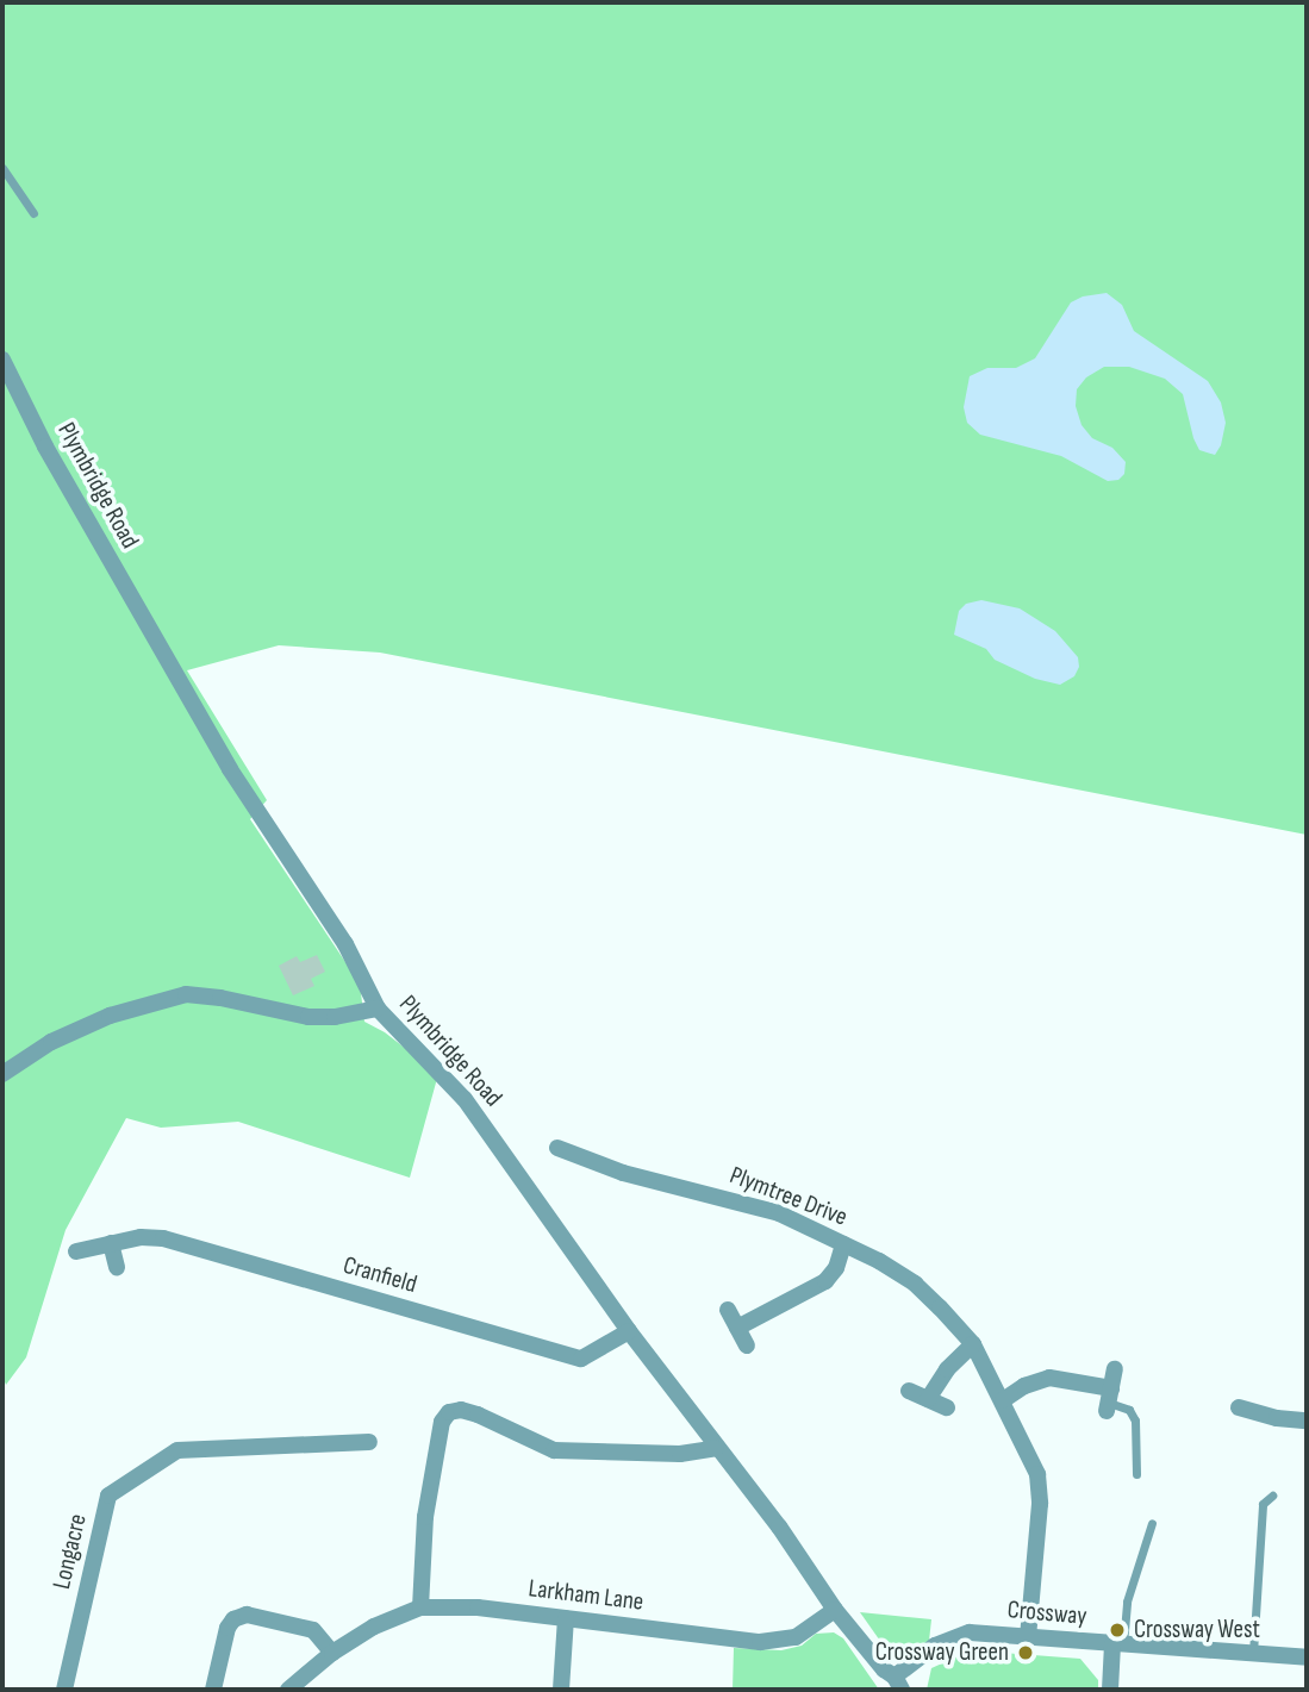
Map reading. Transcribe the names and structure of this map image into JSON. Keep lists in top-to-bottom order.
{
  "streets": {
    "street": [
      "Plymbridge Road",
      "Plymtree Drive",
      "Cranfield",
      "Longacre",
      "Larkham Lane",
      "Crossway"
    ]
  },
  "crossings": [
    ["Plymbridge Road", "Cranfield"],
    ["Plymbridge Road", "Larkham Lane"],
    ["Plymbridge Road", "Crossway"],
    ["Plymtree Drive", "Crossway"]
  ],
  "places": ["Crossway West", "Crossway Green"]
}
